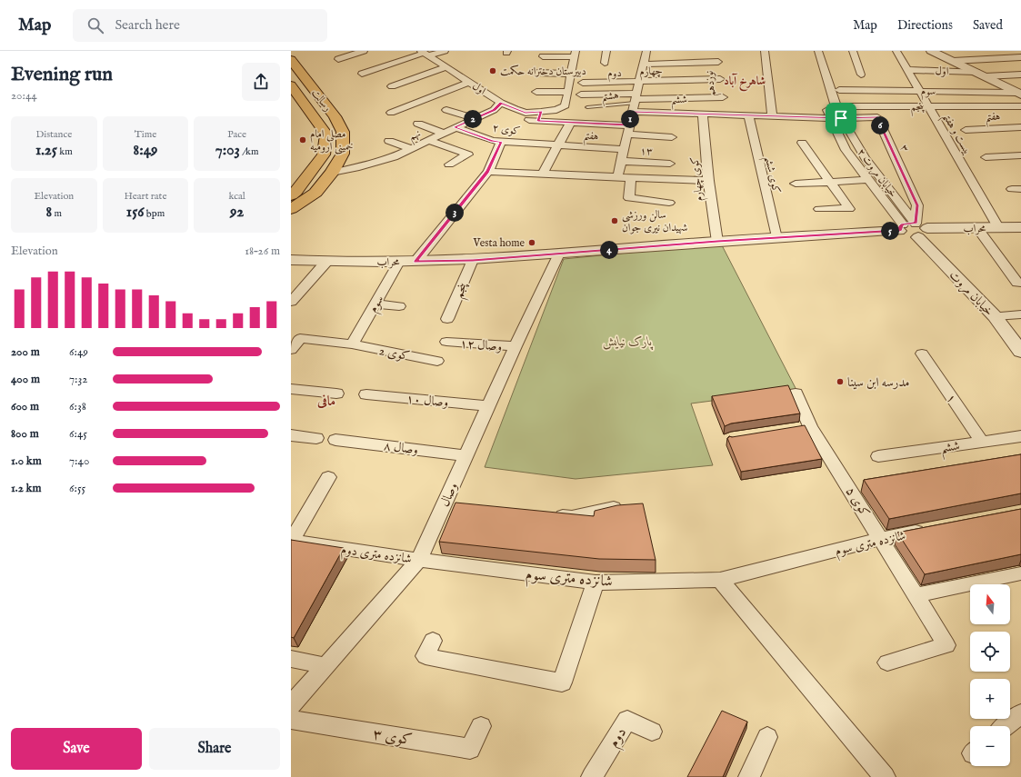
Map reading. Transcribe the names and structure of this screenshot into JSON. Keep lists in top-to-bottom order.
{
  "streets": {
    "main road": ["رسالت"],
    "street": [
      "چهارم",
      "اول",
      "دوم",
      "نوزدهم",
      "سوم",
      "ششم",
      "پنجم",
      "هفتم",
      "کوی ۲",
      "بیست و هفتم",
      "نهم",
      "۳",
      "۱۳",
      "خیابان مروت ۲",
      "کوی ششم",
      "کوی چهارم",
      "محراب",
      "خیابان مروت",
      "وصال ۱۲",
      "کوی 2",
      "۱",
      "وصال ۱۰",
      "وصال ۸",
      "وصال",
      "کوی ۵",
      "شانزده متری سوم",
      "شانزده متری دوم",
      "کوی ۳"
    ],
    "lane": ["هشتم"]
  },
  "crossings": [
    ["چهارم", "نوزدهم"],
    ["چهارم", "ششم"],
    ["اول", "بیست و هفتم"],
    ["اول", "نهم"],
    ["نوزدهم", "ششم"],
    ["سوم", "بیست و هفتم"],
    ["سوم", "محراب"],
    ["سوم", "کوی 2"],
    ["هشتم", "ششم"],
    ["ششم", "۱"],
    ["رسالت", "نهم"],
    ["پنجم", "بیست و هفتم"],
    ["پنجم", "خیابان مروت ۲"],
    ["پنجم", "محراب"],
    ["هفتم", "کوی ۲"],
    ["کوی ۲", "نهم"],
    ["بیست و هفتم", "محراب"],
    ["۳", "خیابان مروت ۲"],
    ["۳", "محراب"],
    ["۳", "خیابان مروت"],
    ["خیابان مروت ۲", "محراب"],
    ["خیابان مروت ۲", "خیابان مروت"],
    ["کوی ششم", "محراب"],
    ["کوی چهارم", "محراب"],
    ["محراب", "خیابان مروت"],
    ["محراب", "وصال"],
    ["وصال ۱۲", "وصال"],
    ["وصال ۱۰", "وصال"],
    ["وصال ۸", "وصال"],
    ["وصال", "شانزده متری سوم"],
    ["وصال", "شانزده متری دوم"],
    ["کوی ۵", "شانزده متری سوم"],
    ["شانزده متری سوم", "شانزده متری دوم"]
  ],
  "districts": ["شاهرخ آباد", "مافی"],
  "parks": ["پارک نیایش"],
  "places": [
    "دبیرستان دخترانه حکمت",
    "مصلی امام خمینی ارومیه",
    "سالن ورزشی شهیدان نیری جوان",
    "Vesta home",
    "مدرسه ابن سینا"
  ],
  "north": "top",
  "page": {
    "header": "Map",
    "search": "Search here",
    "nav": ["Map", "Directions", "Saved"],
    "heading": ["Evening run", "20:44"],
    "pins": [
      "1",
      "2",
      "6",
      "3",
      "5",
      "4"
    ],
    "stats": [
      ["Distance", "1.25 km"],
      ["Time", "8:49"],
      ["Pace", "7:03 /km"],
      ["Elevation", "8 m"],
      ["Heart rate", "156 bpm"],
      ["kcal", "92"]
    ],
    "chart": ["Elevation", "18–26 m"],
    "list": [
      {
        "name": "200 m",
        "note": "6:49"
      },
      {
        "name": "400 m",
        "note": "7:32"
      },
      {
        "name": "600 m",
        "note": "6:38"
      },
      {
        "name": "800 m",
        "note": "6:45"
      },
      {
        "name": "1.0 km",
        "note": "7:40"
      },
      {
        "name": "1.2 km",
        "note": "6:55"
      }
    ],
    "map_buttons": ["+", "−"],
    "buttons": ["Save", "Share"]
  }
}
